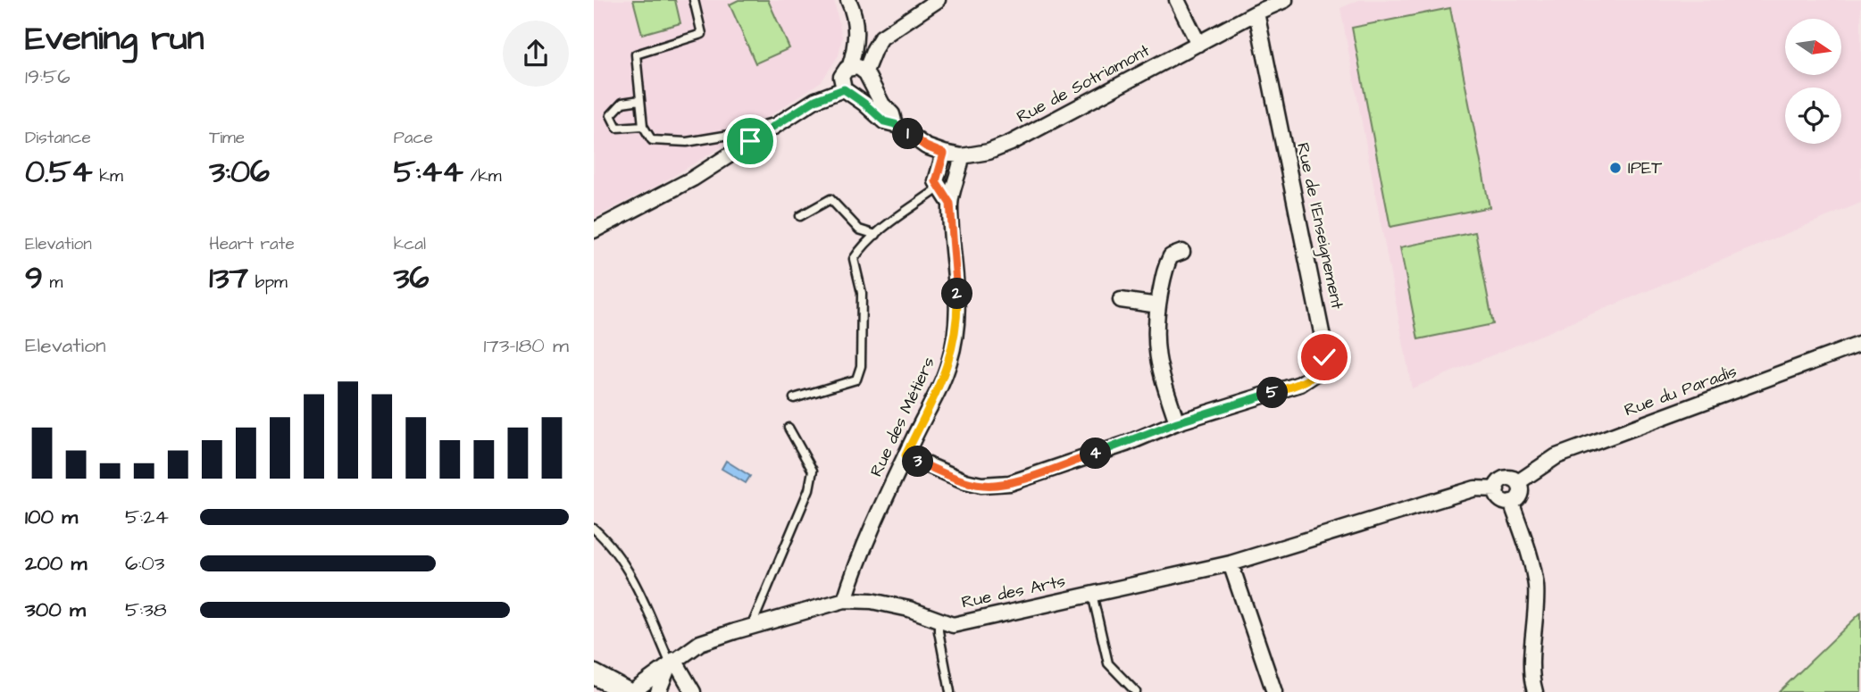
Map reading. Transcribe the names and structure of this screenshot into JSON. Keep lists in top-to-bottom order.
{
  "streets": {
    "street": [
      "Rue de Sotriamont",
      "Rue de l'Enseignement",
      "Rue du Paradis",
      "Rue des Métiers",
      "Rue des Arts"
    ]
  },
  "crossings": [
    ["Rue de Sotriamont", "Rue de l'Enseignement"],
    ["Rue de l'Enseignement", "Rue des Métiers"],
    ["Rue du Paradis", "Rue des Arts"],
    ["Rue des Métiers", "Rue des Arts"]
  ],
  "places": ["IPET"],
  "north": "right",
  "page": {
    "heading": ["Evening run", "19:56"],
    "stats": [
      ["Distance", "0.54 km"],
      ["Time", "3:06"],
      ["Pace", "5:44 /km"],
      ["Elevation", "9 m"],
      ["Heart rate", "137 bpm"],
      ["kcal", "36"]
    ],
    "pins": [
      "1",
      "2",
      "5",
      "4",
      "3"
    ],
    "chart": ["Elevation", "173–180 m"],
    "list": [
      {
        "name": "100 m",
        "note": "5:24"
      },
      {
        "name": "200 m",
        "note": "6:03"
      },
      {
        "name": "300 m",
        "note": "5:38"
      }
    ]
  }
}
